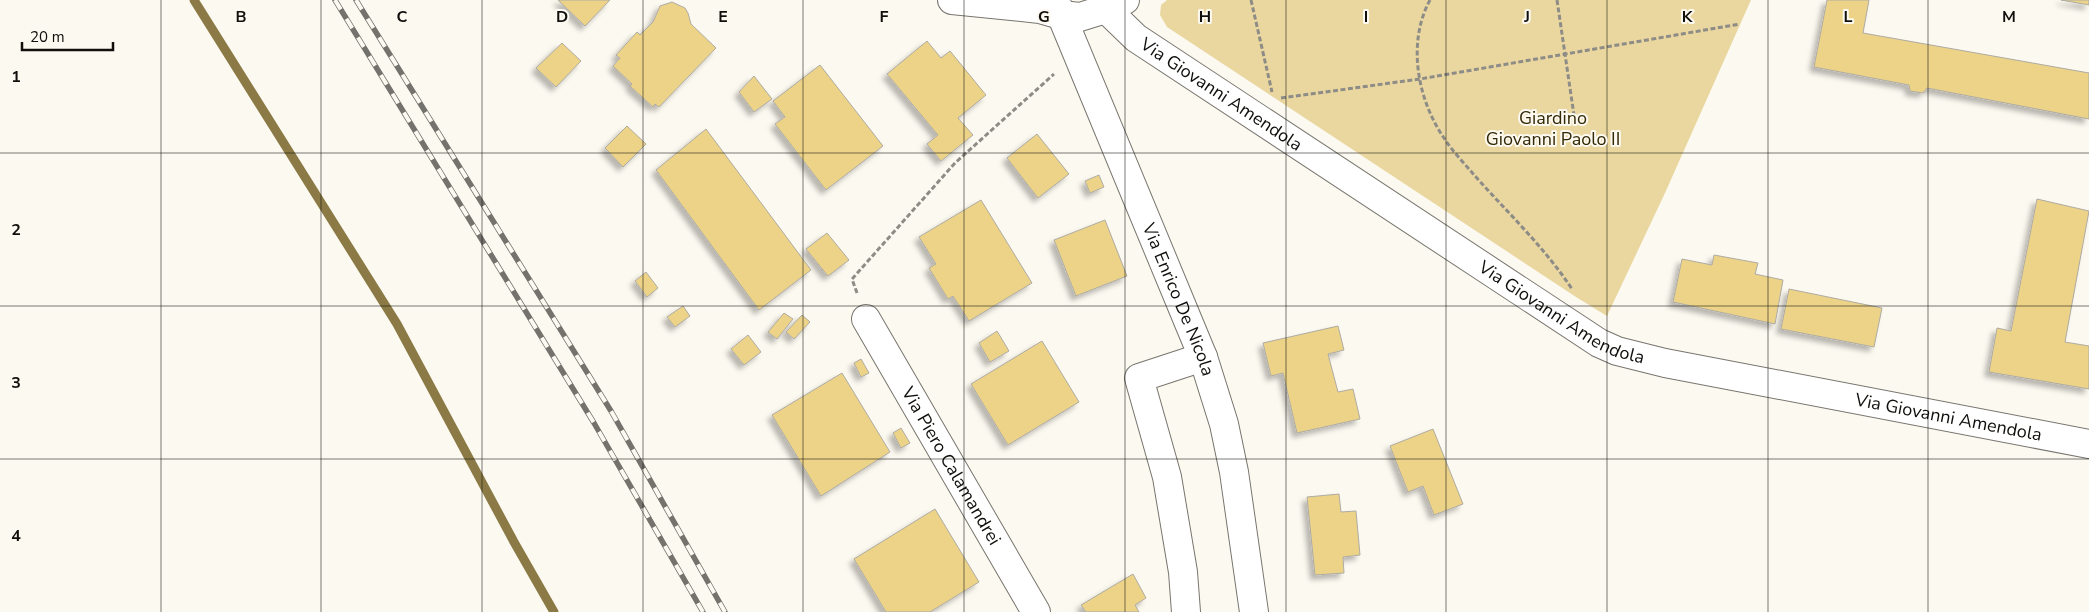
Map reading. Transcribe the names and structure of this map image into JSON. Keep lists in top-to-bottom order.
{
  "streets": {
    "street": ["Via Giovanni Amendola", "Via Enrico De Nicola", "Via Piero Calamandrei"]
  },
  "parks": ["Giardino Giovanni Paolo II"],
  "scale_bar": "20 m",
  "grid": {
    "columns": [
      "B",
      "C",
      "D",
      "E",
      "F",
      "G",
      "H",
      "I",
      "J",
      "K",
      "L",
      "M"
    ],
    "rows": [
      "1",
      "2",
      "3",
      "4"
    ]
  }
}
